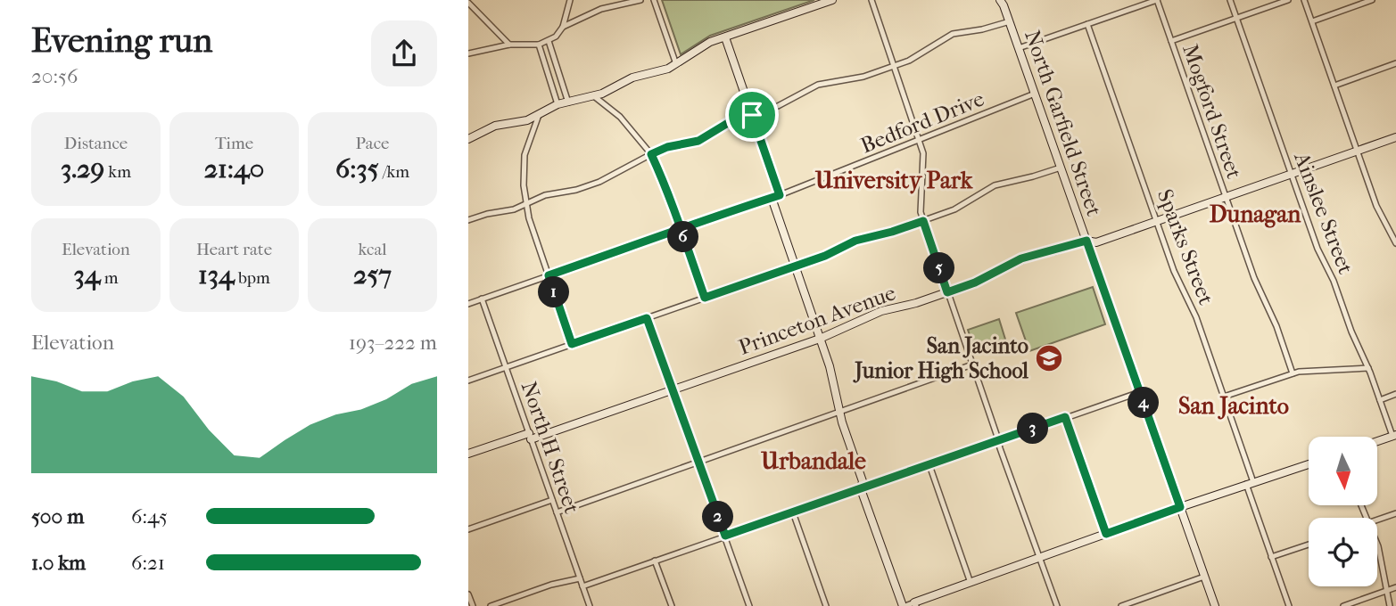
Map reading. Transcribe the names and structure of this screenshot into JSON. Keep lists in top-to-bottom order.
{
  "streets": {
    "street": [
      "Mogford Street",
      "Bedford Drive",
      "North Garfield Street",
      "Ainslee Street",
      "Sparks Street",
      "Princeton Avenue",
      "North H Street"
    ]
  },
  "crossings": [
    ["Mogford Street", "Princeton Avenue"],
    ["Bedford Drive", "North Garfield Street"],
    ["Bedford Drive", "North H Street"],
    ["North Garfield Street", "Princeton Avenue"],
    ["Ainslee Street", "Princeton Avenue"],
    ["Sparks Street", "Princeton Avenue"],
    ["Princeton Avenue", "North H Street"]
  ],
  "districts": [
    "University Park",
    "Dunagan",
    "San Jacinto",
    "Urbandale"
  ],
  "places": {
    "school or university": ["San Jacinto Junior High School"]
  },
  "north": "bottom",
  "page": {
    "heading": ["Evening run", "20:56"],
    "stats": [
      ["Distance", "3.29 km"],
      ["Time", "21:40"],
      ["Pace", "6:35 /km"],
      ["Elevation", "34 m"],
      ["Heart rate", "134 bpm"],
      ["kcal", "257"]
    ],
    "pins": [
      "6",
      "5",
      "1",
      "4",
      "3",
      "2"
    ],
    "chart": ["Elevation", "193–222 m"],
    "list": [
      {
        "name": "500 m",
        "note": "6:45"
      },
      {
        "name": "1.0 km",
        "note": "6:21"
      }
    ]
  }
}
